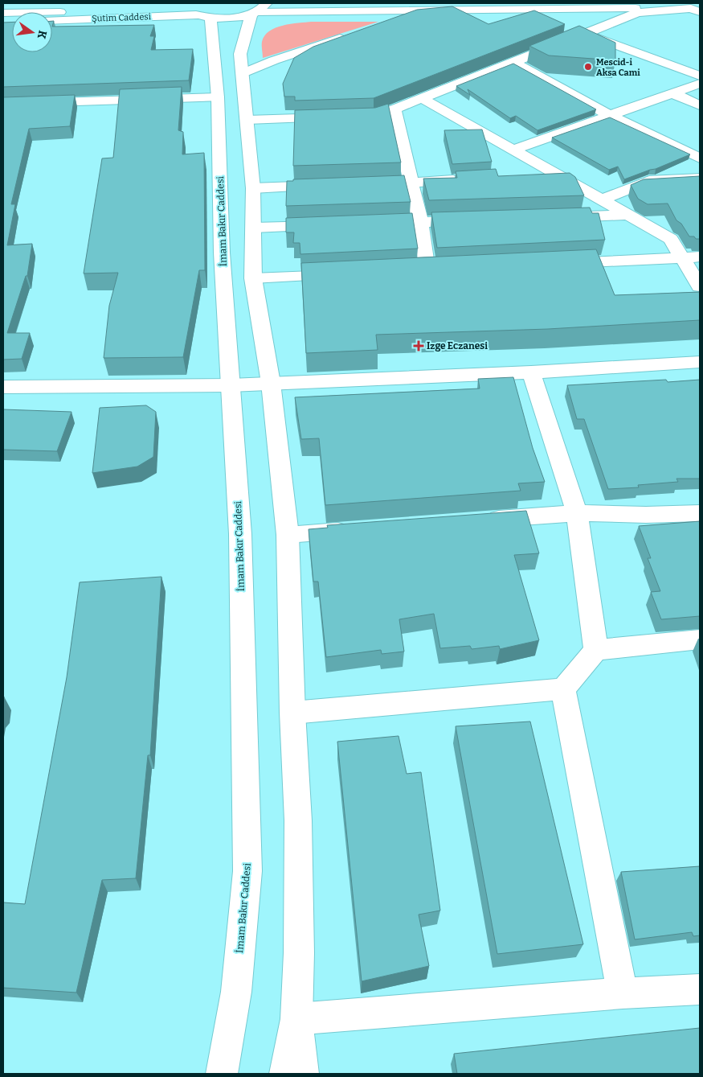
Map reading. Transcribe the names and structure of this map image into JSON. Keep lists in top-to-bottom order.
{
  "streets": {
    "street": ["Şutim Caddesi", "İmam Bakır Caddesi"]
  },
  "crossings": [
    ["Şutim Caddesi", "İmam Bakır Caddesi"]
  ],
  "places": {
    "other": ["Mescid-i Aksa Cami"],
    "health": ["Izge Eczanesi"]
  },
  "north": "right"
}
